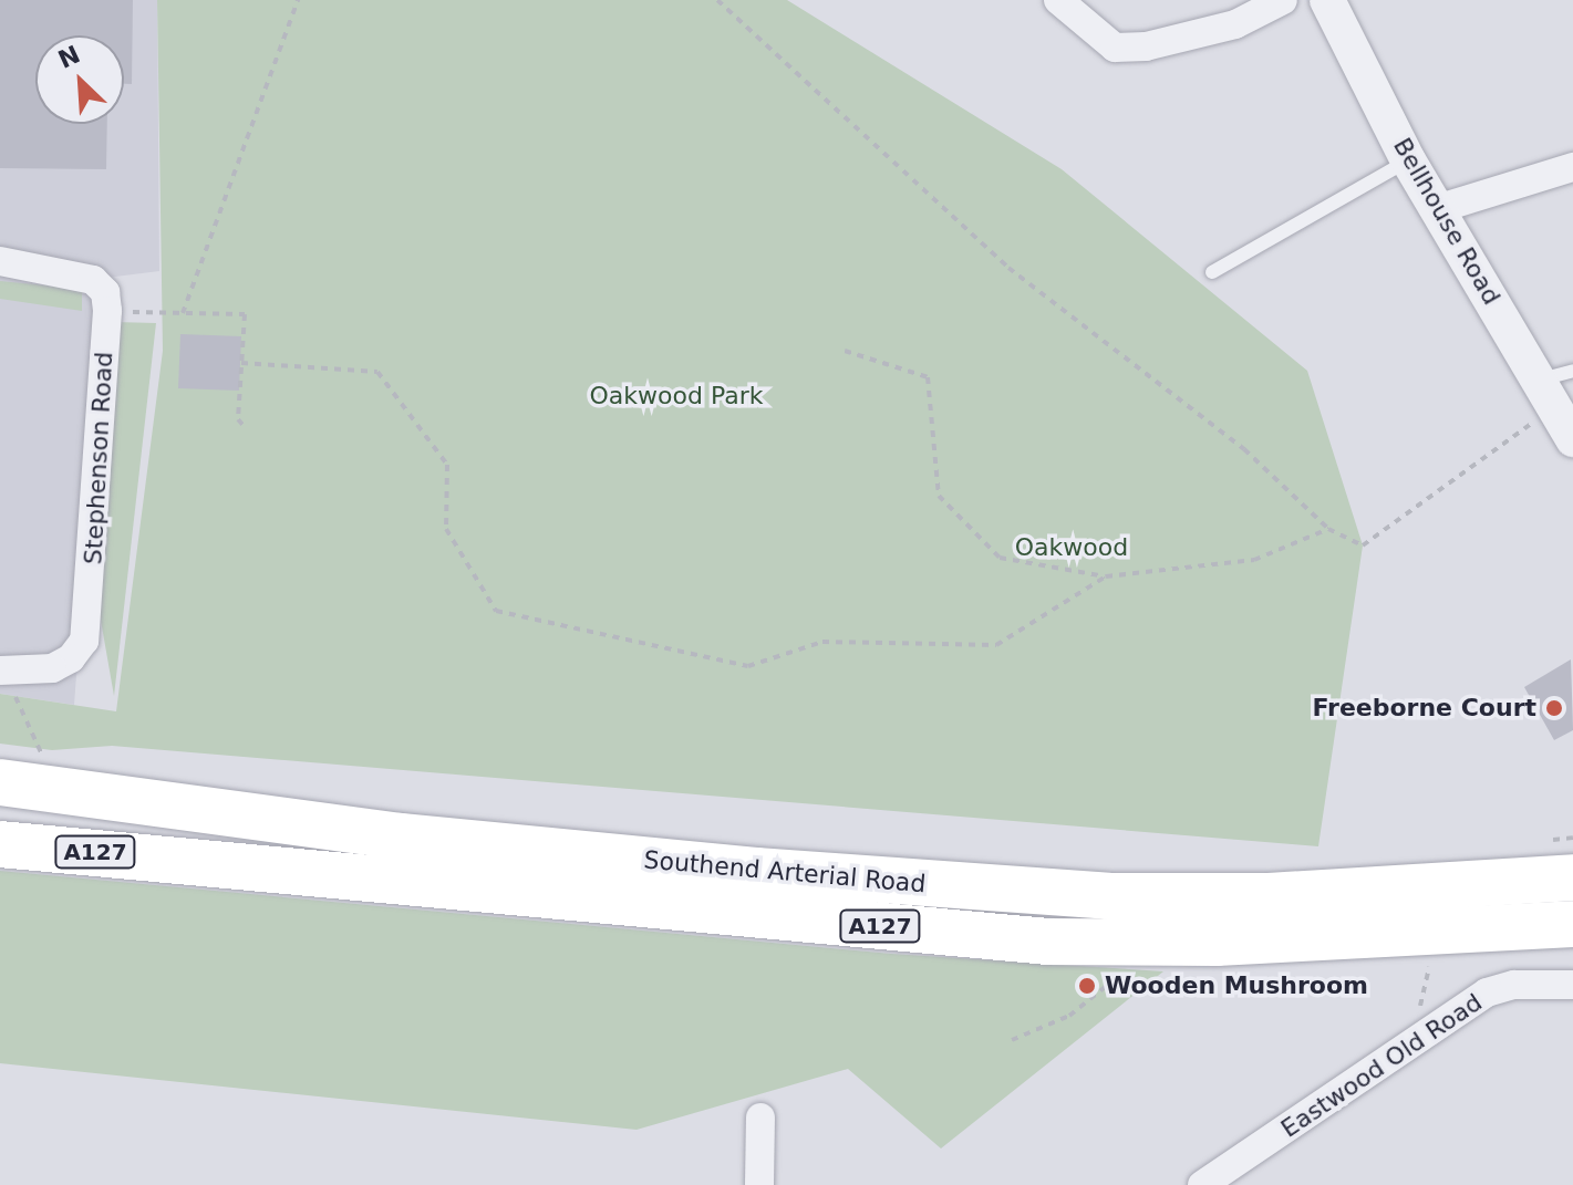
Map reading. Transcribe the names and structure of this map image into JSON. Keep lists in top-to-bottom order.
{
  "streets": {
    "highway": ["A127", "Southend Arterial Road"],
    "street": ["Bellhouse Road", "Stephenson Road", "Eastwood Old Road"]
  },
  "parks": ["Oakwood Park", "Oakwood"],
  "places": ["Freeborne Court", "Wooden Mushroom"],
  "north": "top left"
}
